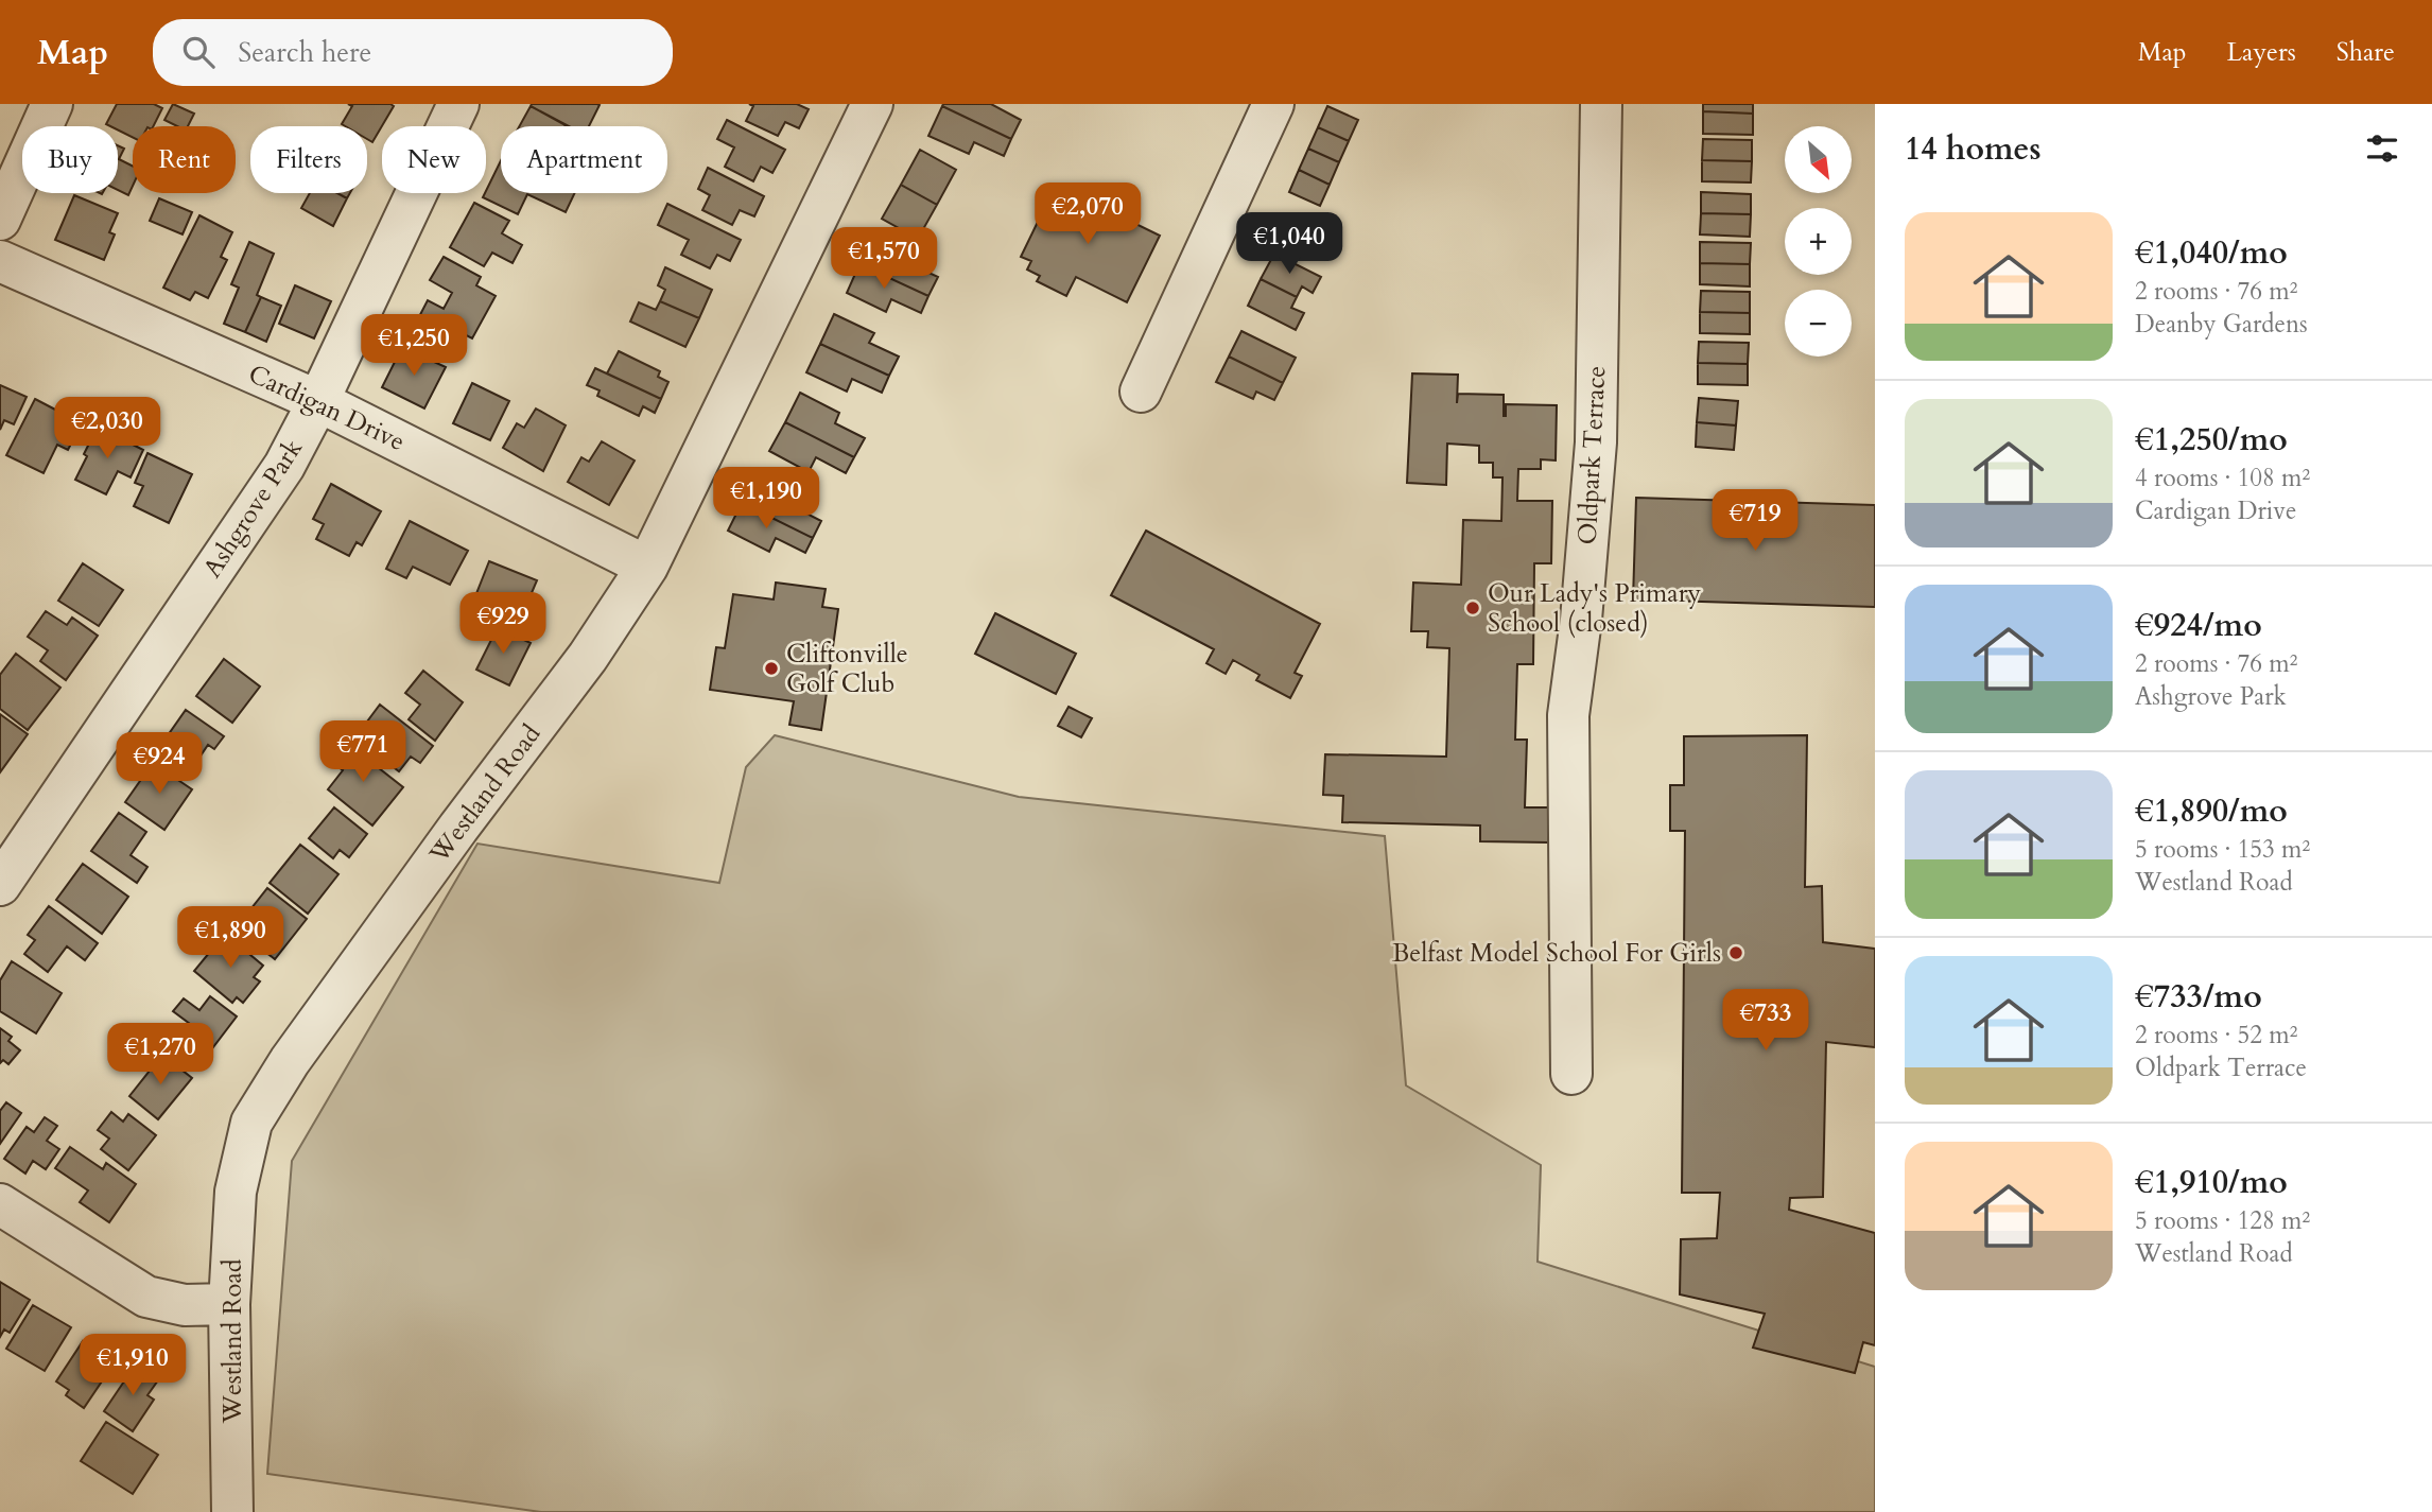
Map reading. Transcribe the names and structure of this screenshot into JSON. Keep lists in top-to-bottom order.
{
  "streets": {
    "street": [
      "Cardigan Drive",
      "Oldpark Terrace",
      "Ashgrove Park",
      "Westland Road"
    ]
  },
  "crossings": [
    ["Cardigan Drive", "Ashgrove Park"],
    ["Cardigan Drive", "Westland Road"]
  ],
  "places": ["Our Lady's Primary School (closed)", "Cliftonville Golf Club", "Belfast Model School For Girls"],
  "north": "bottom right",
  "page": {
    "header": "Map",
    "search": "Search here",
    "nav": ["Map", "Layers", "Share"],
    "heading": "14 homes",
    "map_buttons": ["+", "−"],
    "chip": [
      "Buy",
      "Rent",
      "Filters",
      "New",
      "Apartment"
    ],
    "price": [
      "€2,070",
      "€1,040",
      "€1,570",
      "€1,250",
      "€2,030",
      "€1,190",
      "€719",
      "€929",
      "€771",
      "€924",
      "€1,890",
      "€733",
      "€1,270",
      "€1,910"
    ],
    "list": [
      {
        "name": "€1,040/mo",
        "note": "2 rooms · 76 m² · Deanby Gardens"
      },
      {
        "name": "€1,250/mo",
        "note": "4 rooms · 108 m² · Cardigan Drive"
      },
      {
        "name": "€924/mo",
        "note": "2 rooms · 76 m² · Ashgrove Park"
      },
      {
        "name": "€1,890/mo",
        "note": "5 rooms · 153 m² · Westland Road"
      },
      {
        "name": "€733/mo",
        "note": "2 rooms · 52 m² · Oldpark Terrace"
      },
      {
        "name": "€1,910/mo",
        "note": "5 rooms · 128 m² · Westland Road"
      }
    ]
  }
}
